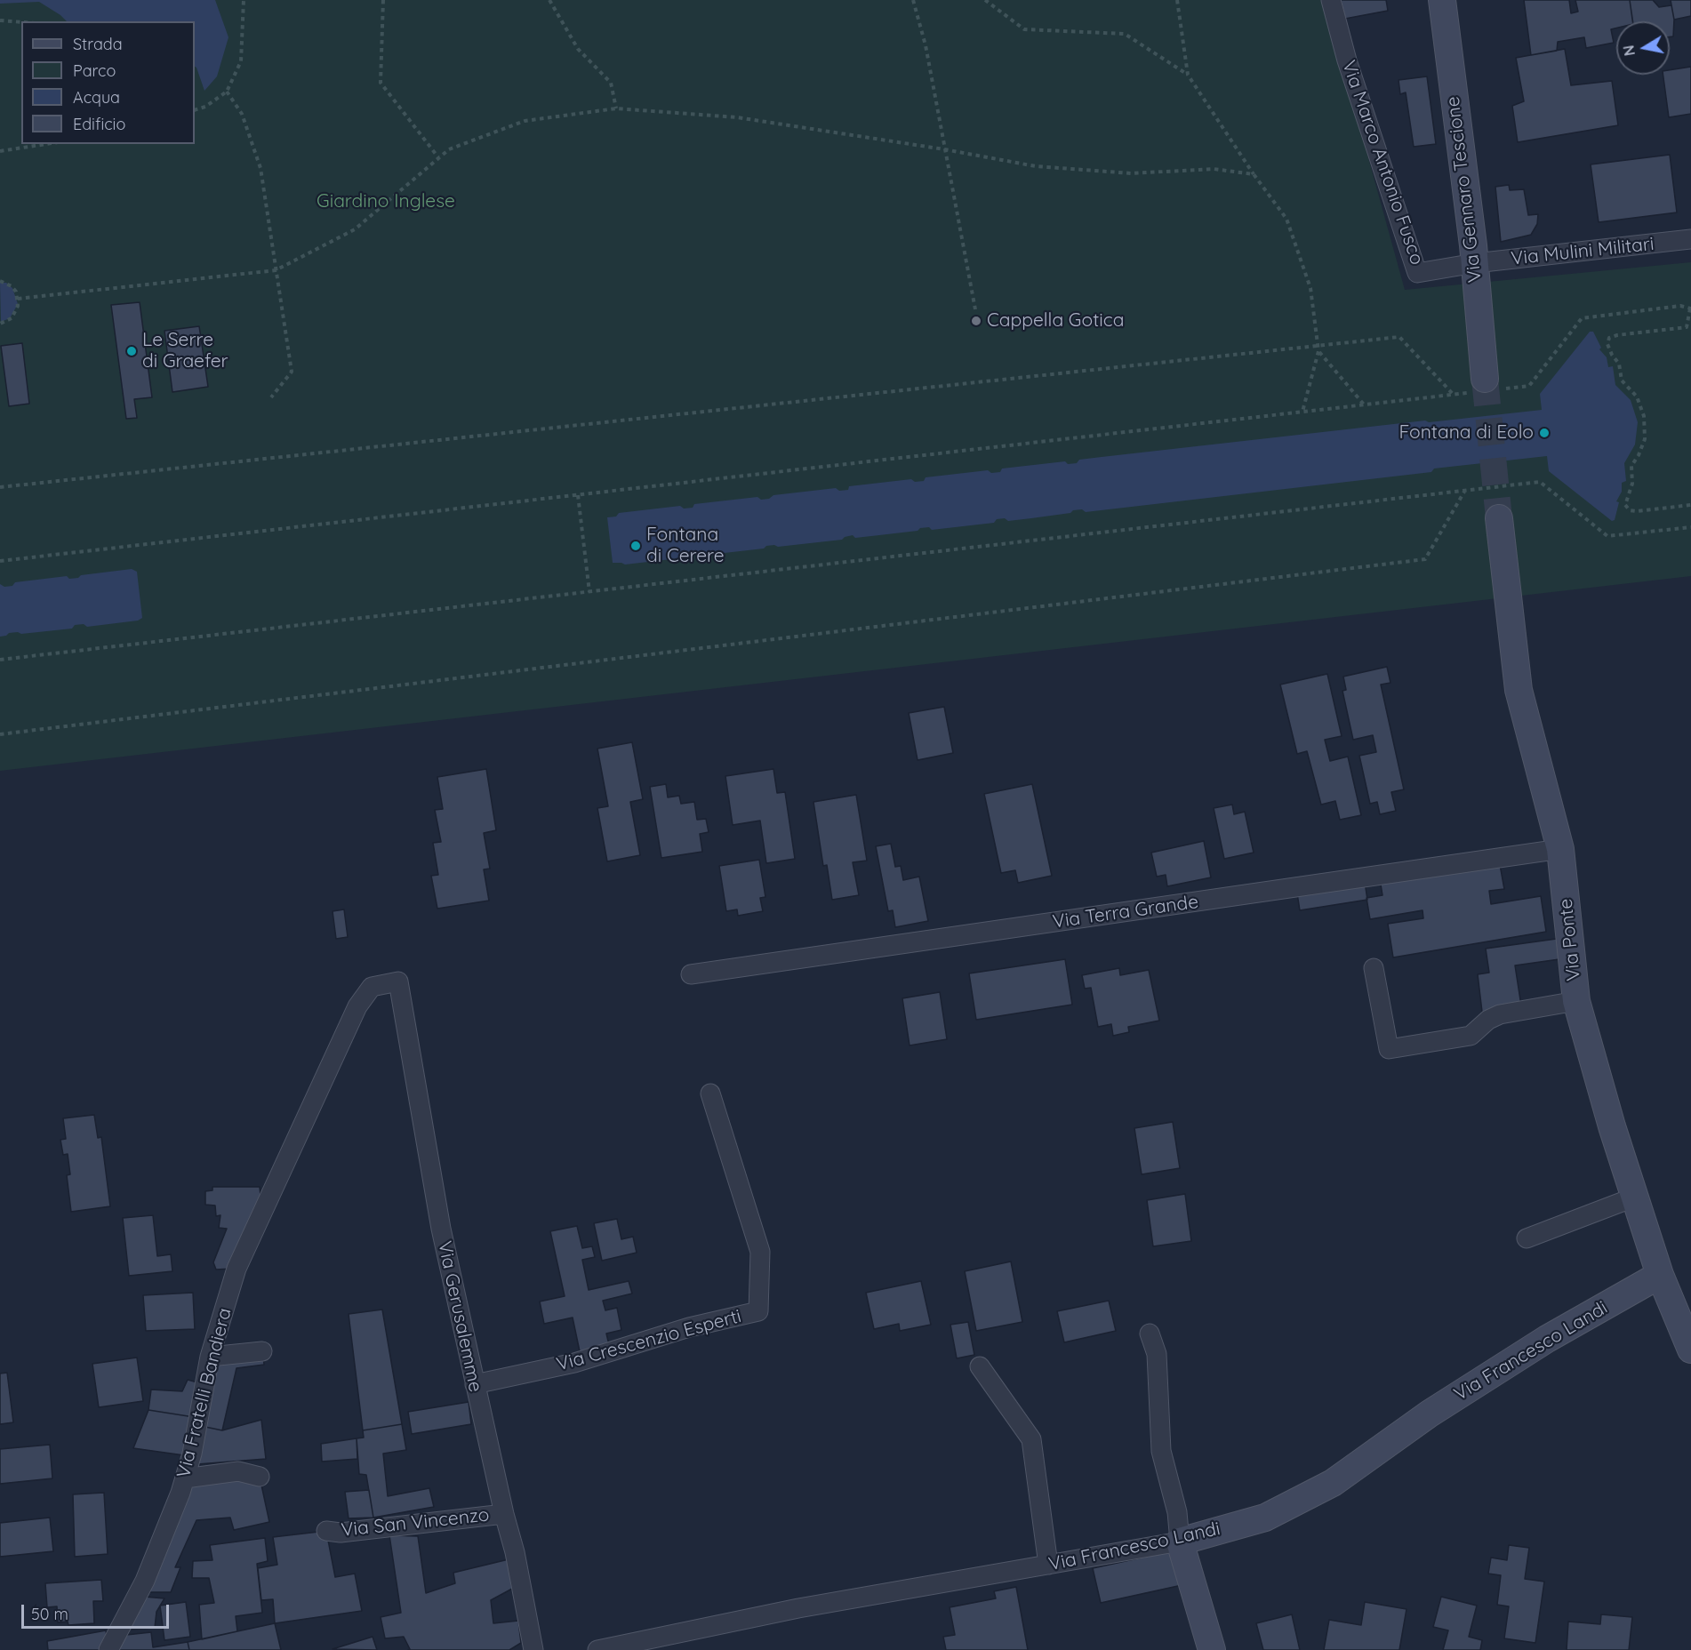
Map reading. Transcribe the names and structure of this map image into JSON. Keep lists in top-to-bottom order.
{
  "streets": {
    "street": [
      "Via Marco Antonio Fusco",
      "Via Gennaro Tescione",
      "Via Mulini Militari",
      "Via Terra Grande",
      "Via Ponte",
      "Via Gerusalemme",
      "Via Crescenzio Esperti",
      "Via Francesco Landi",
      "Via Fratelli Bandiera",
      "Via San Vincenzo"
    ]
  },
  "crossings": [
    ["Via Marco Antonio Fusco", "Via Gennaro Tescione"],
    ["Via Marco Antonio Fusco", "Via Mulini Militari"],
    ["Via Gennaro Tescione", "Via Mulini Militari"],
    ["Via Terra Grande", "Via Ponte"],
    ["Via Ponte", "Via Francesco Landi"],
    ["Via Gerusalemme", "Via Crescenzio Esperti"],
    ["Via Gerusalemme", "Via Fratelli Bandiera"],
    ["Via Gerusalemme", "Via San Vincenzo"]
  ],
  "parks": ["Giardino Inglese"],
  "places": [
    "Cappella Gotica",
    "Le Serre di Graefer",
    "Fontana di Eolo",
    "Fontana di Cerere"
  ],
  "legend": [
    "Strada",
    "Parco",
    "Acqua",
    "Edificio"
  ],
  "scale_bar": "50 m",
  "north": "left"
}
